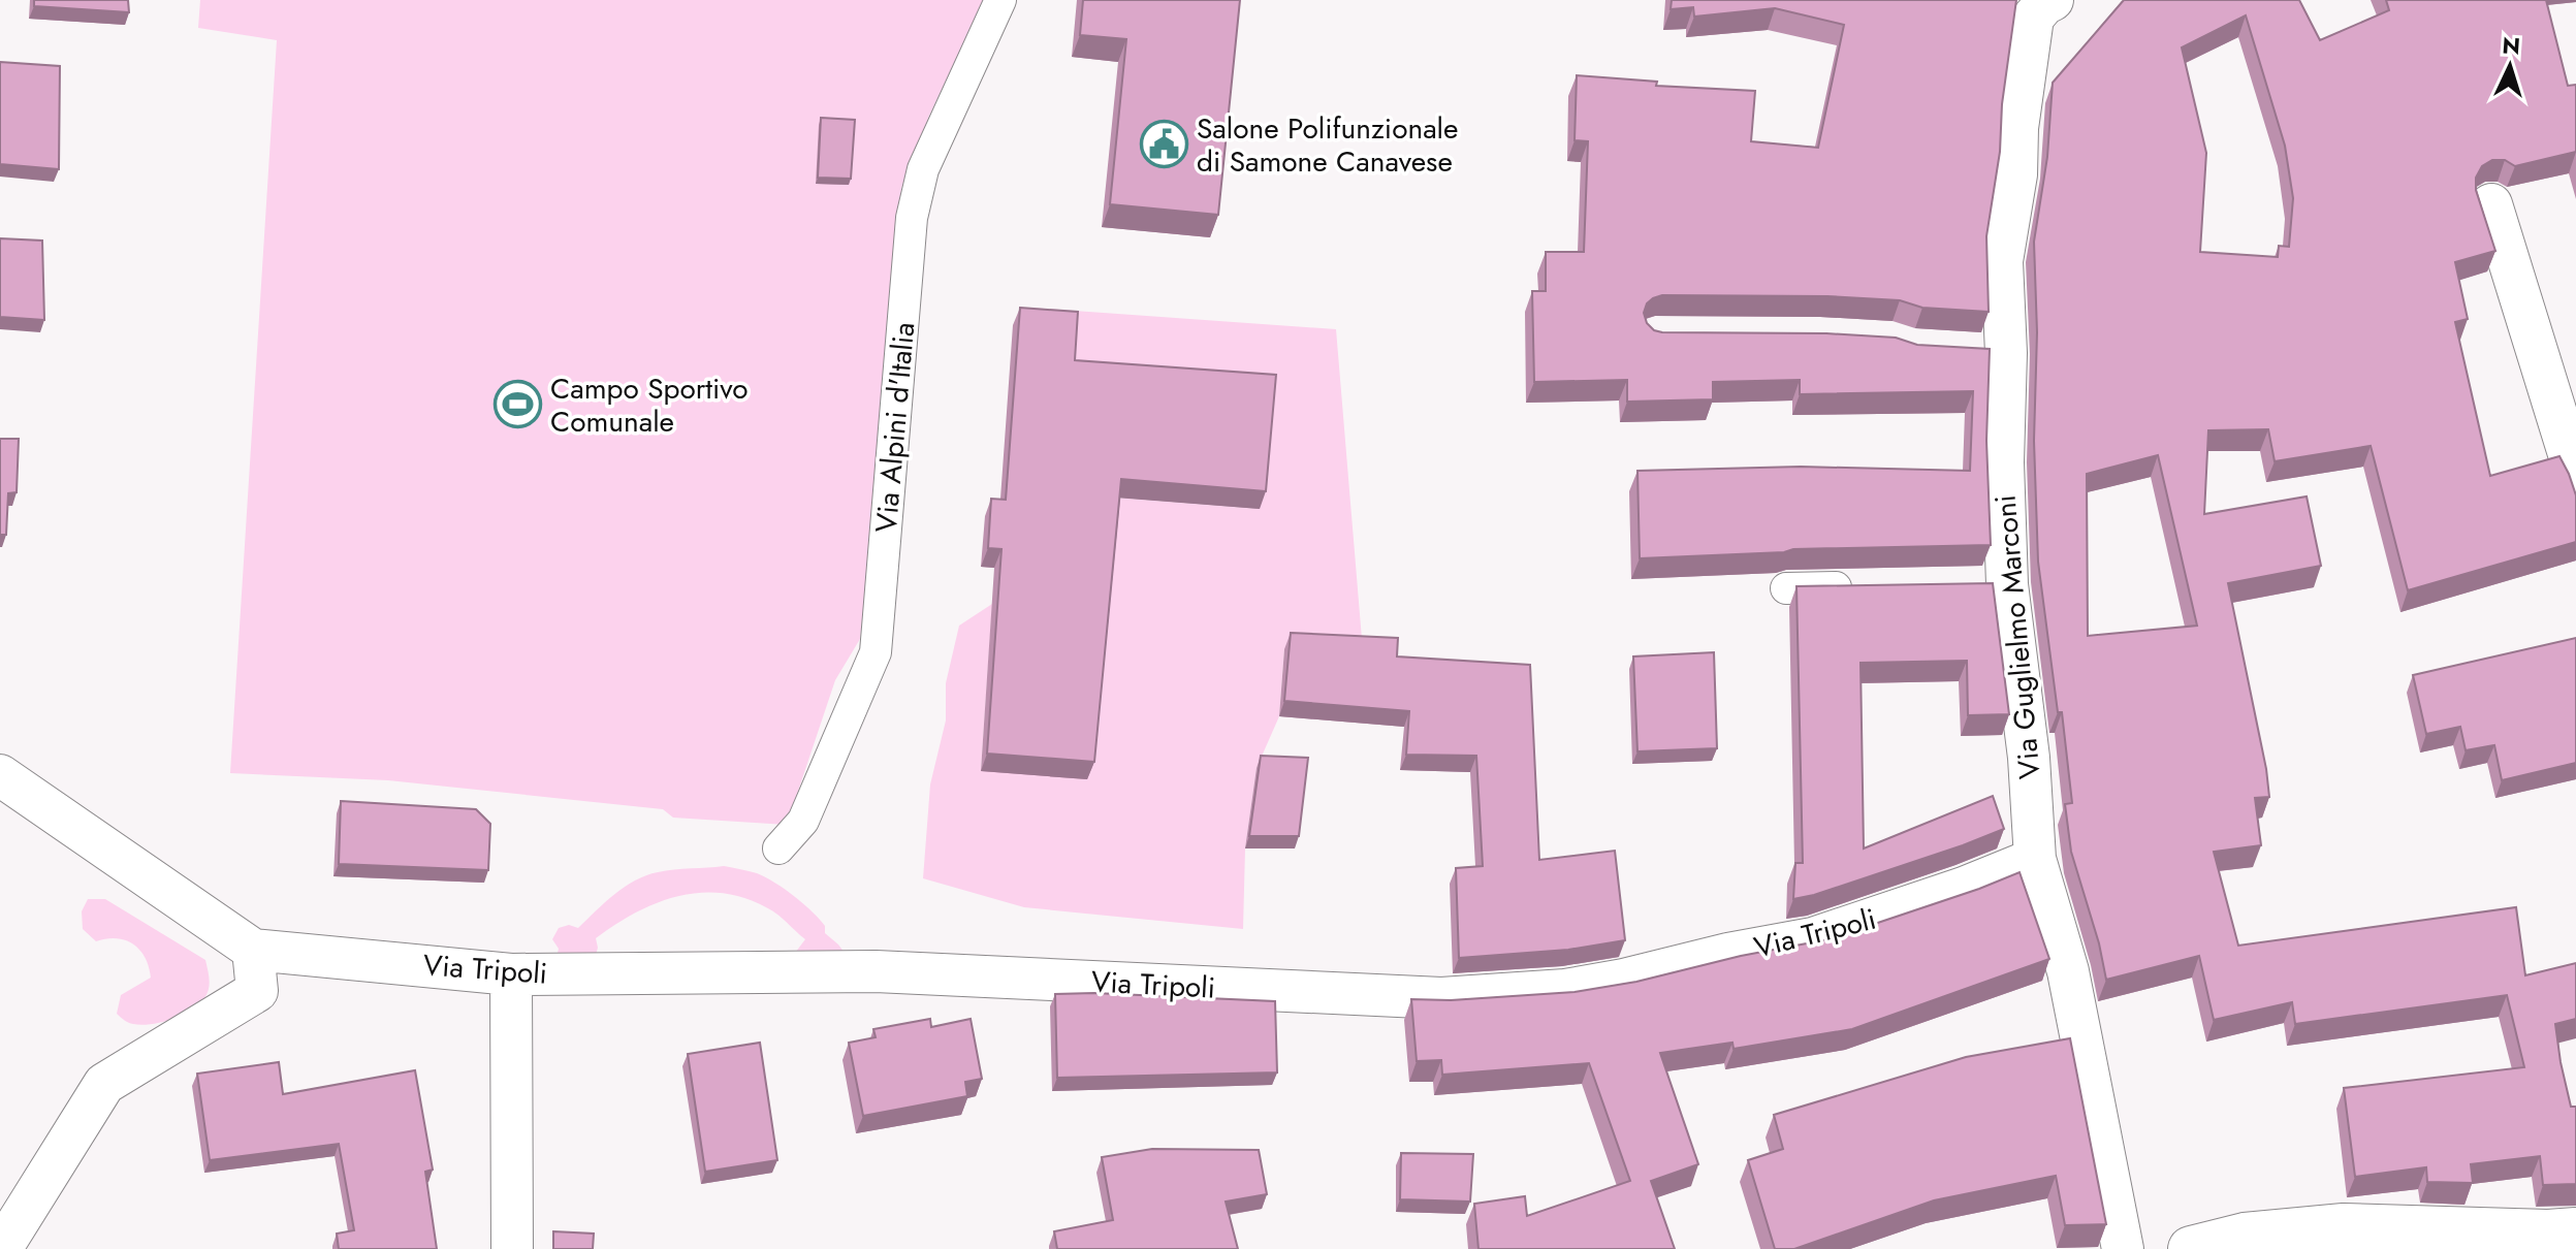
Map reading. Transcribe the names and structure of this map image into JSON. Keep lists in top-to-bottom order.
{
  "streets": {
    "street": ["Via Alpini d'Italia", "Via Guglielmo Marconi", "Via Tripoli"]
  },
  "crossings": [
    ["Via Guglielmo Marconi", "Via Tripoli"]
  ],
  "places": {
    "public building": ["Salone Polifunzionale di Samone Canavese"],
    "sports": ["Campo Sportivo Comunale"]
  },
  "north": "top"
}
